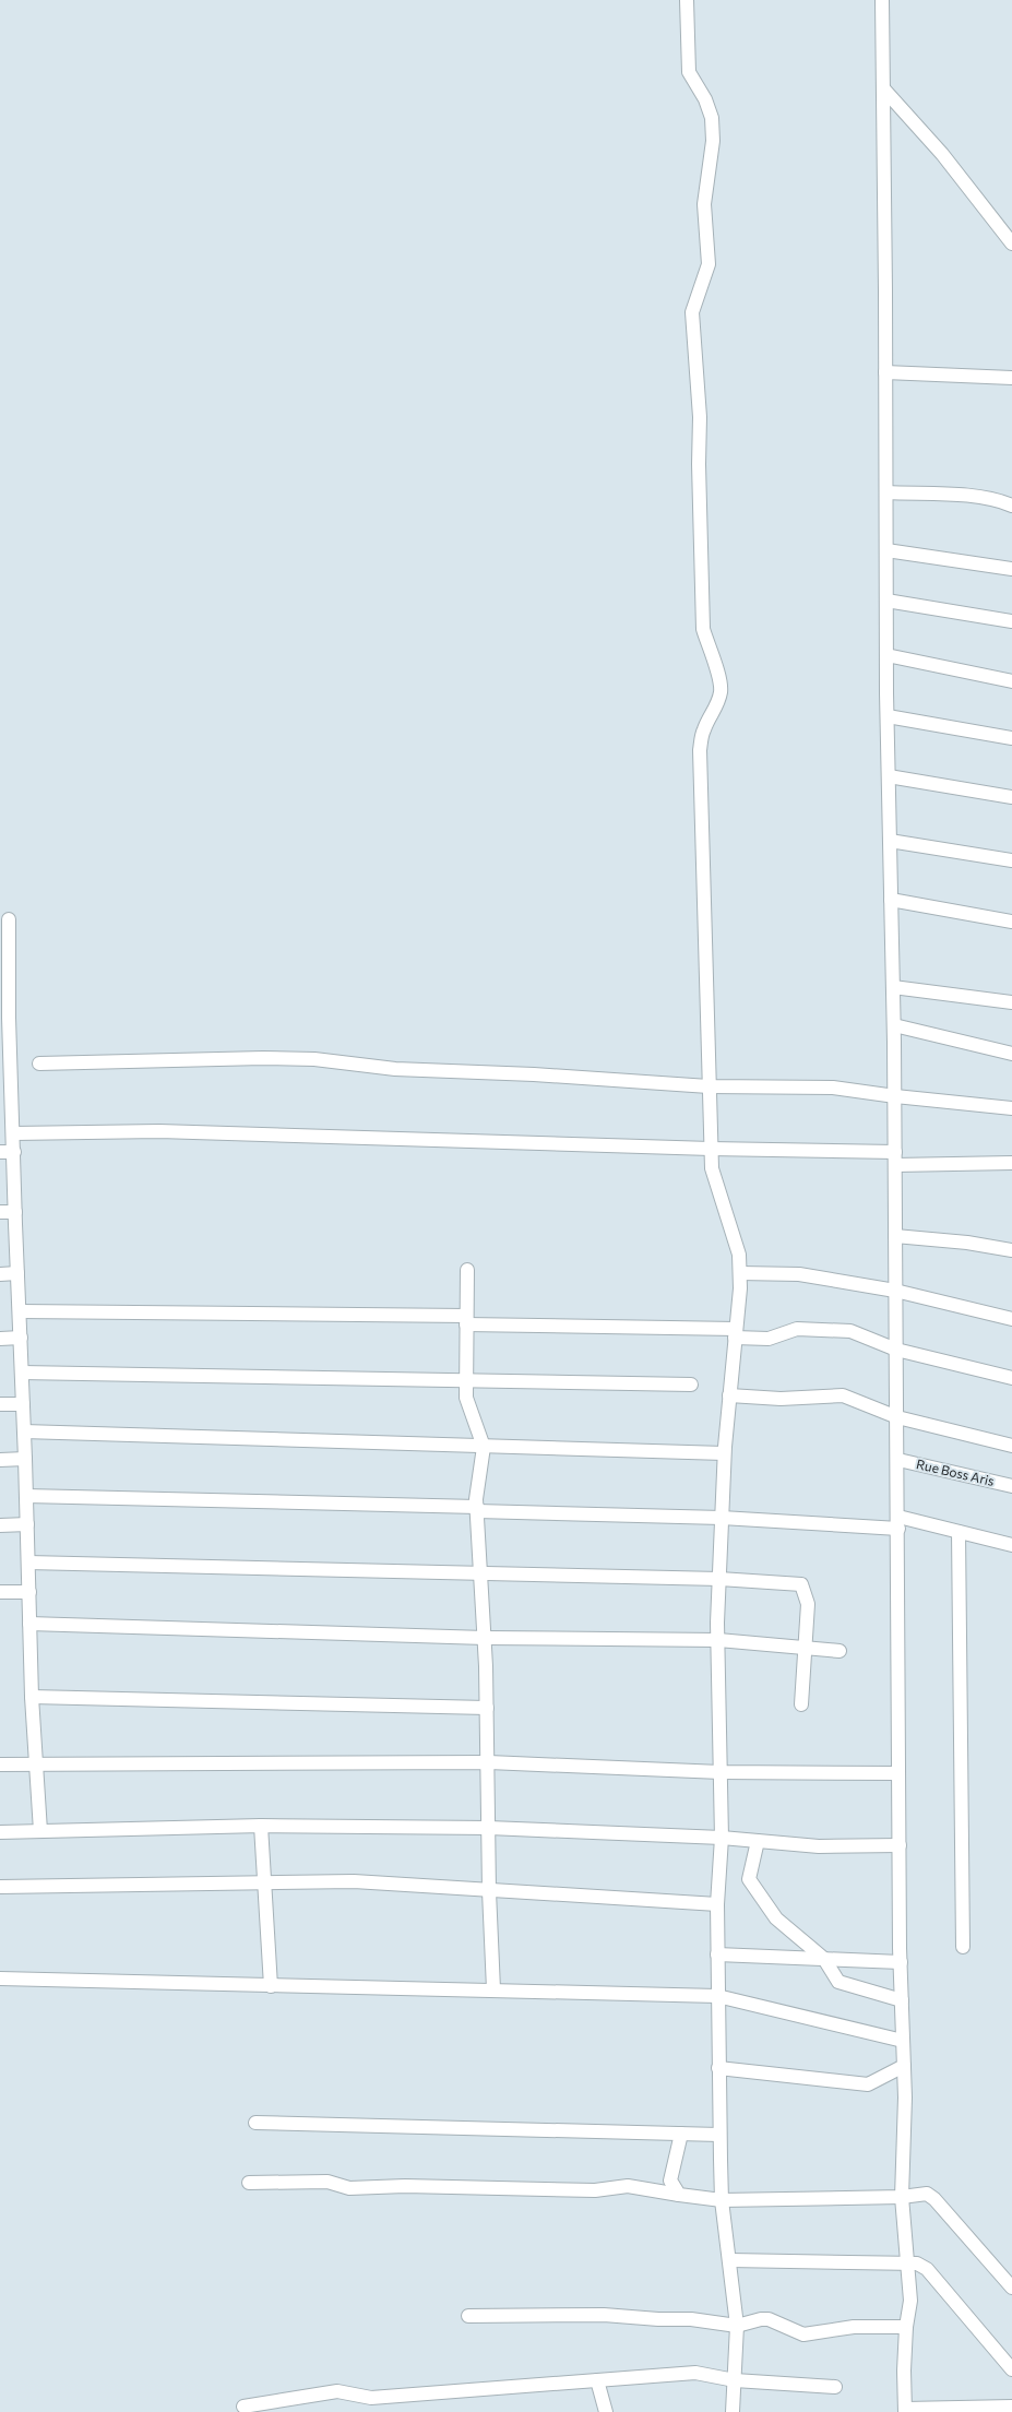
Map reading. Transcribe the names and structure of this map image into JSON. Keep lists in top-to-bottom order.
{
  "streets": {
    "street": ["Rue Boss Aris"]
  }
}
